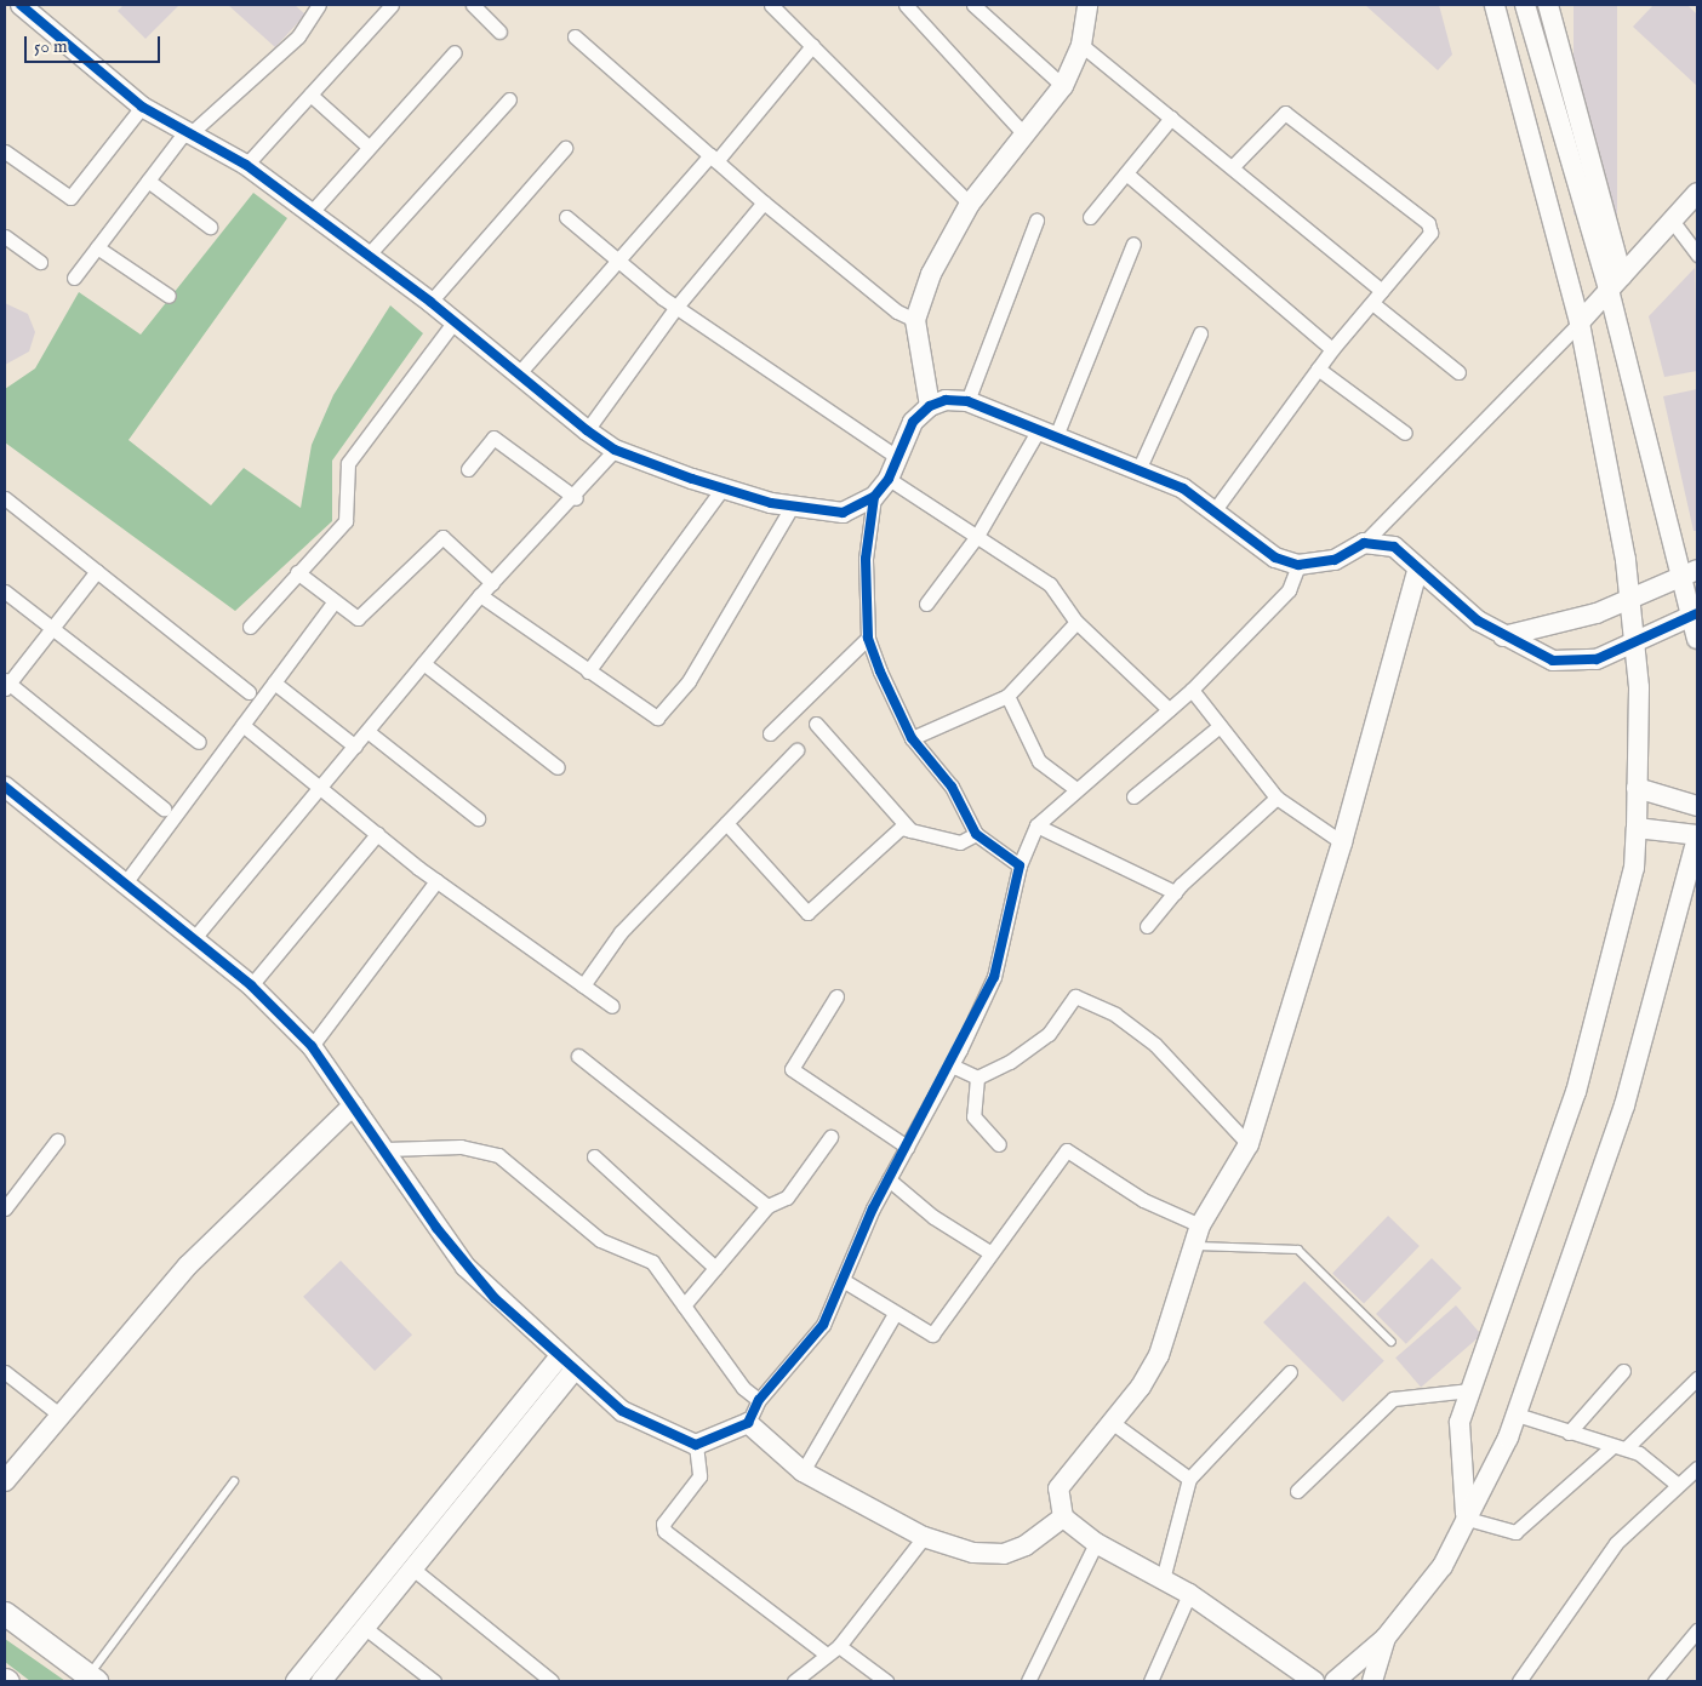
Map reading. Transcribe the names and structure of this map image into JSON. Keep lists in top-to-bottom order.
{
  "scale_bar": "50 m"
}
